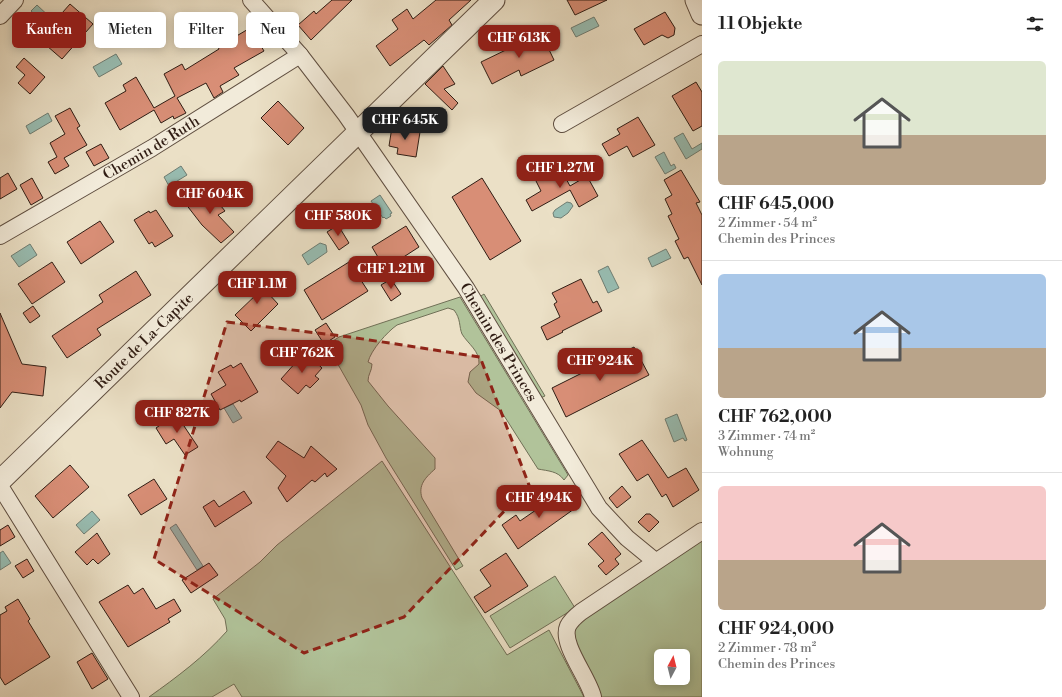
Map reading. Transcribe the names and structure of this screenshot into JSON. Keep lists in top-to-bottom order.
{
  "streets": {
    "street": ["Chemin de Ruth", "Route de La-Capite", "Chemin des Princes"]
  },
  "crossings": [
    ["Chemin de Ruth", "Chemin des Princes"],
    ["Route de La-Capite", "Chemin des Princes"]
  ],
  "north": "top",
  "page": {
    "heading": "11 Objekte",
    "chip": [
      "Kaufen",
      "Mieten",
      "Filter",
      "Neu"
    ],
    "price": [
      "CHF 613K",
      "CHF 645K",
      "CHF 1.27M",
      "CHF 604K",
      "CHF 580K",
      "CHF 1.21M",
      "CHF 1.1M",
      "CHF 762K",
      "CHF 924K",
      "CHF 827K",
      "CHF 494K"
    ],
    "list": [
      {
        "name": "CHF 645,000",
        "note": "2 Zimmer · 54 m² · Chemin des Princes"
      },
      {
        "name": "CHF 762,000",
        "note": "3 Zimmer · 74 m² · Wohnung"
      },
      {
        "name": "CHF 924,000",
        "note": "2 Zimmer · 78 m² · Chemin des Princes"
      }
    ]
  }
}
